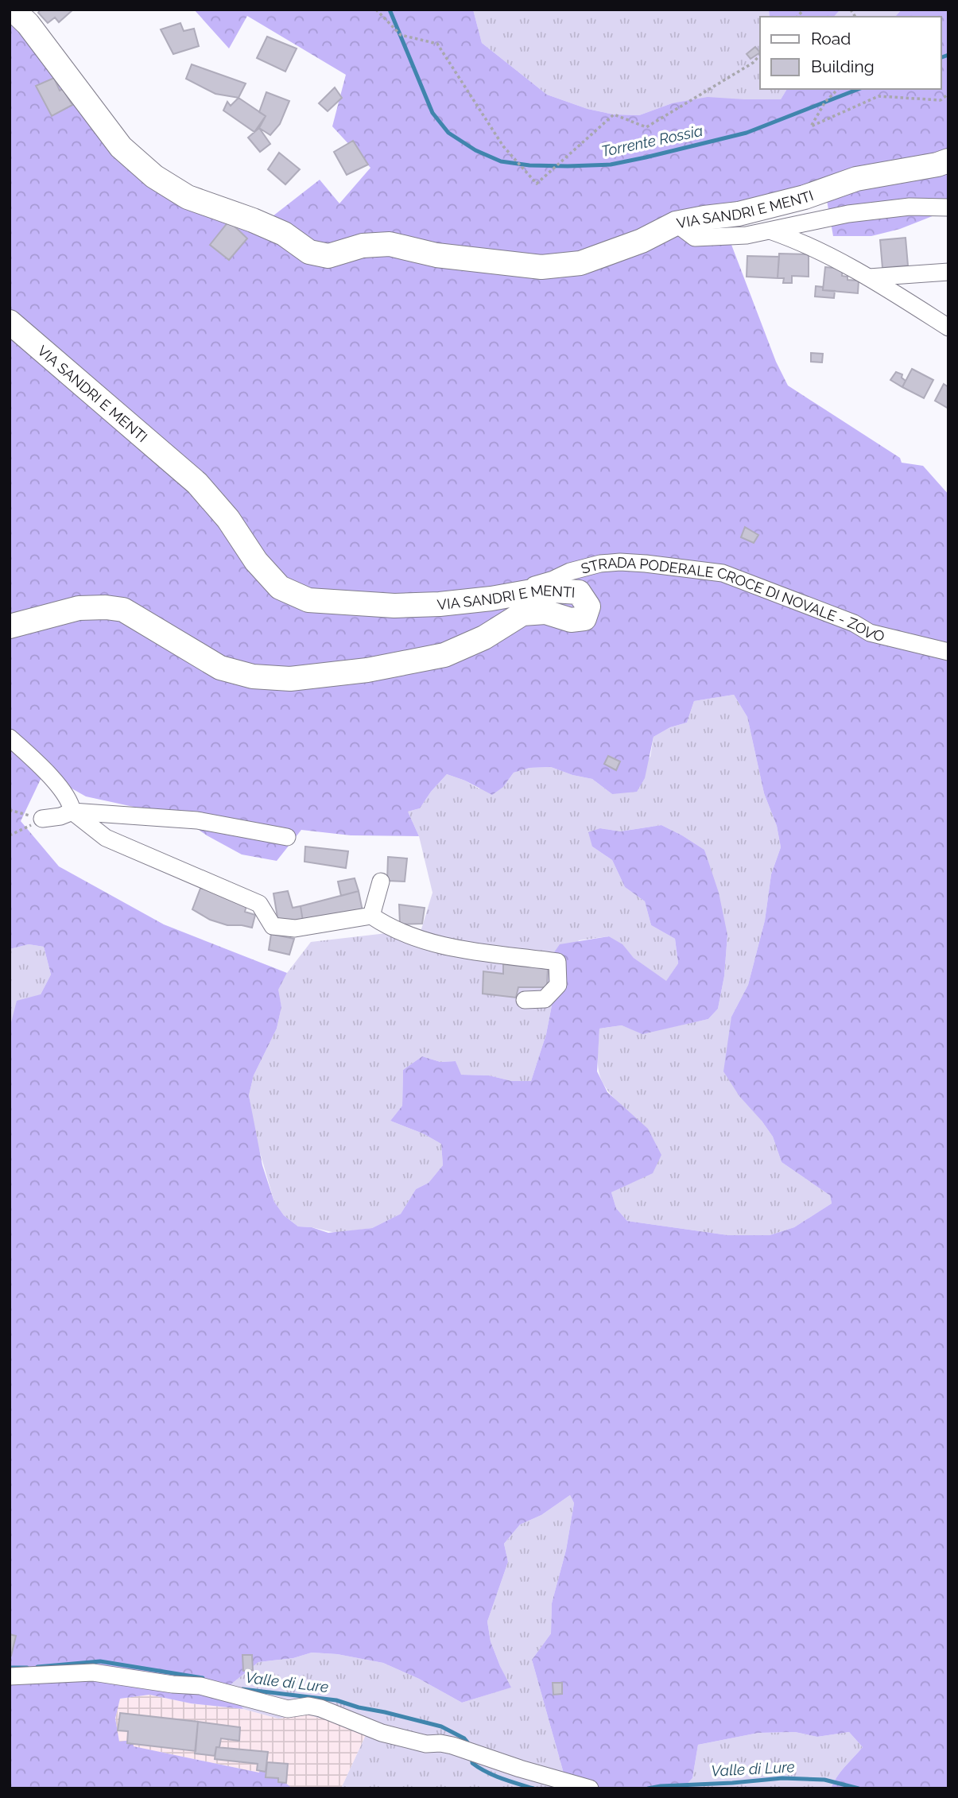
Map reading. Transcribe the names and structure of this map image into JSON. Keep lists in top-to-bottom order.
{
  "streets": {
    "main road": ["VIA SANDRI E MENTI"],
    "street": ["STRADA PODERALE CROCE DI NOVALE - ZOVO"]
  },
  "crossings": [
    ["VIA SANDRI E MENTI", "STRADA PODERALE CROCE DI NOVALE - ZOVO"]
  ],
  "water": ["Torrente Rossia", "Valle di Lure"],
  "legend": ["Road", "Building"]
}
